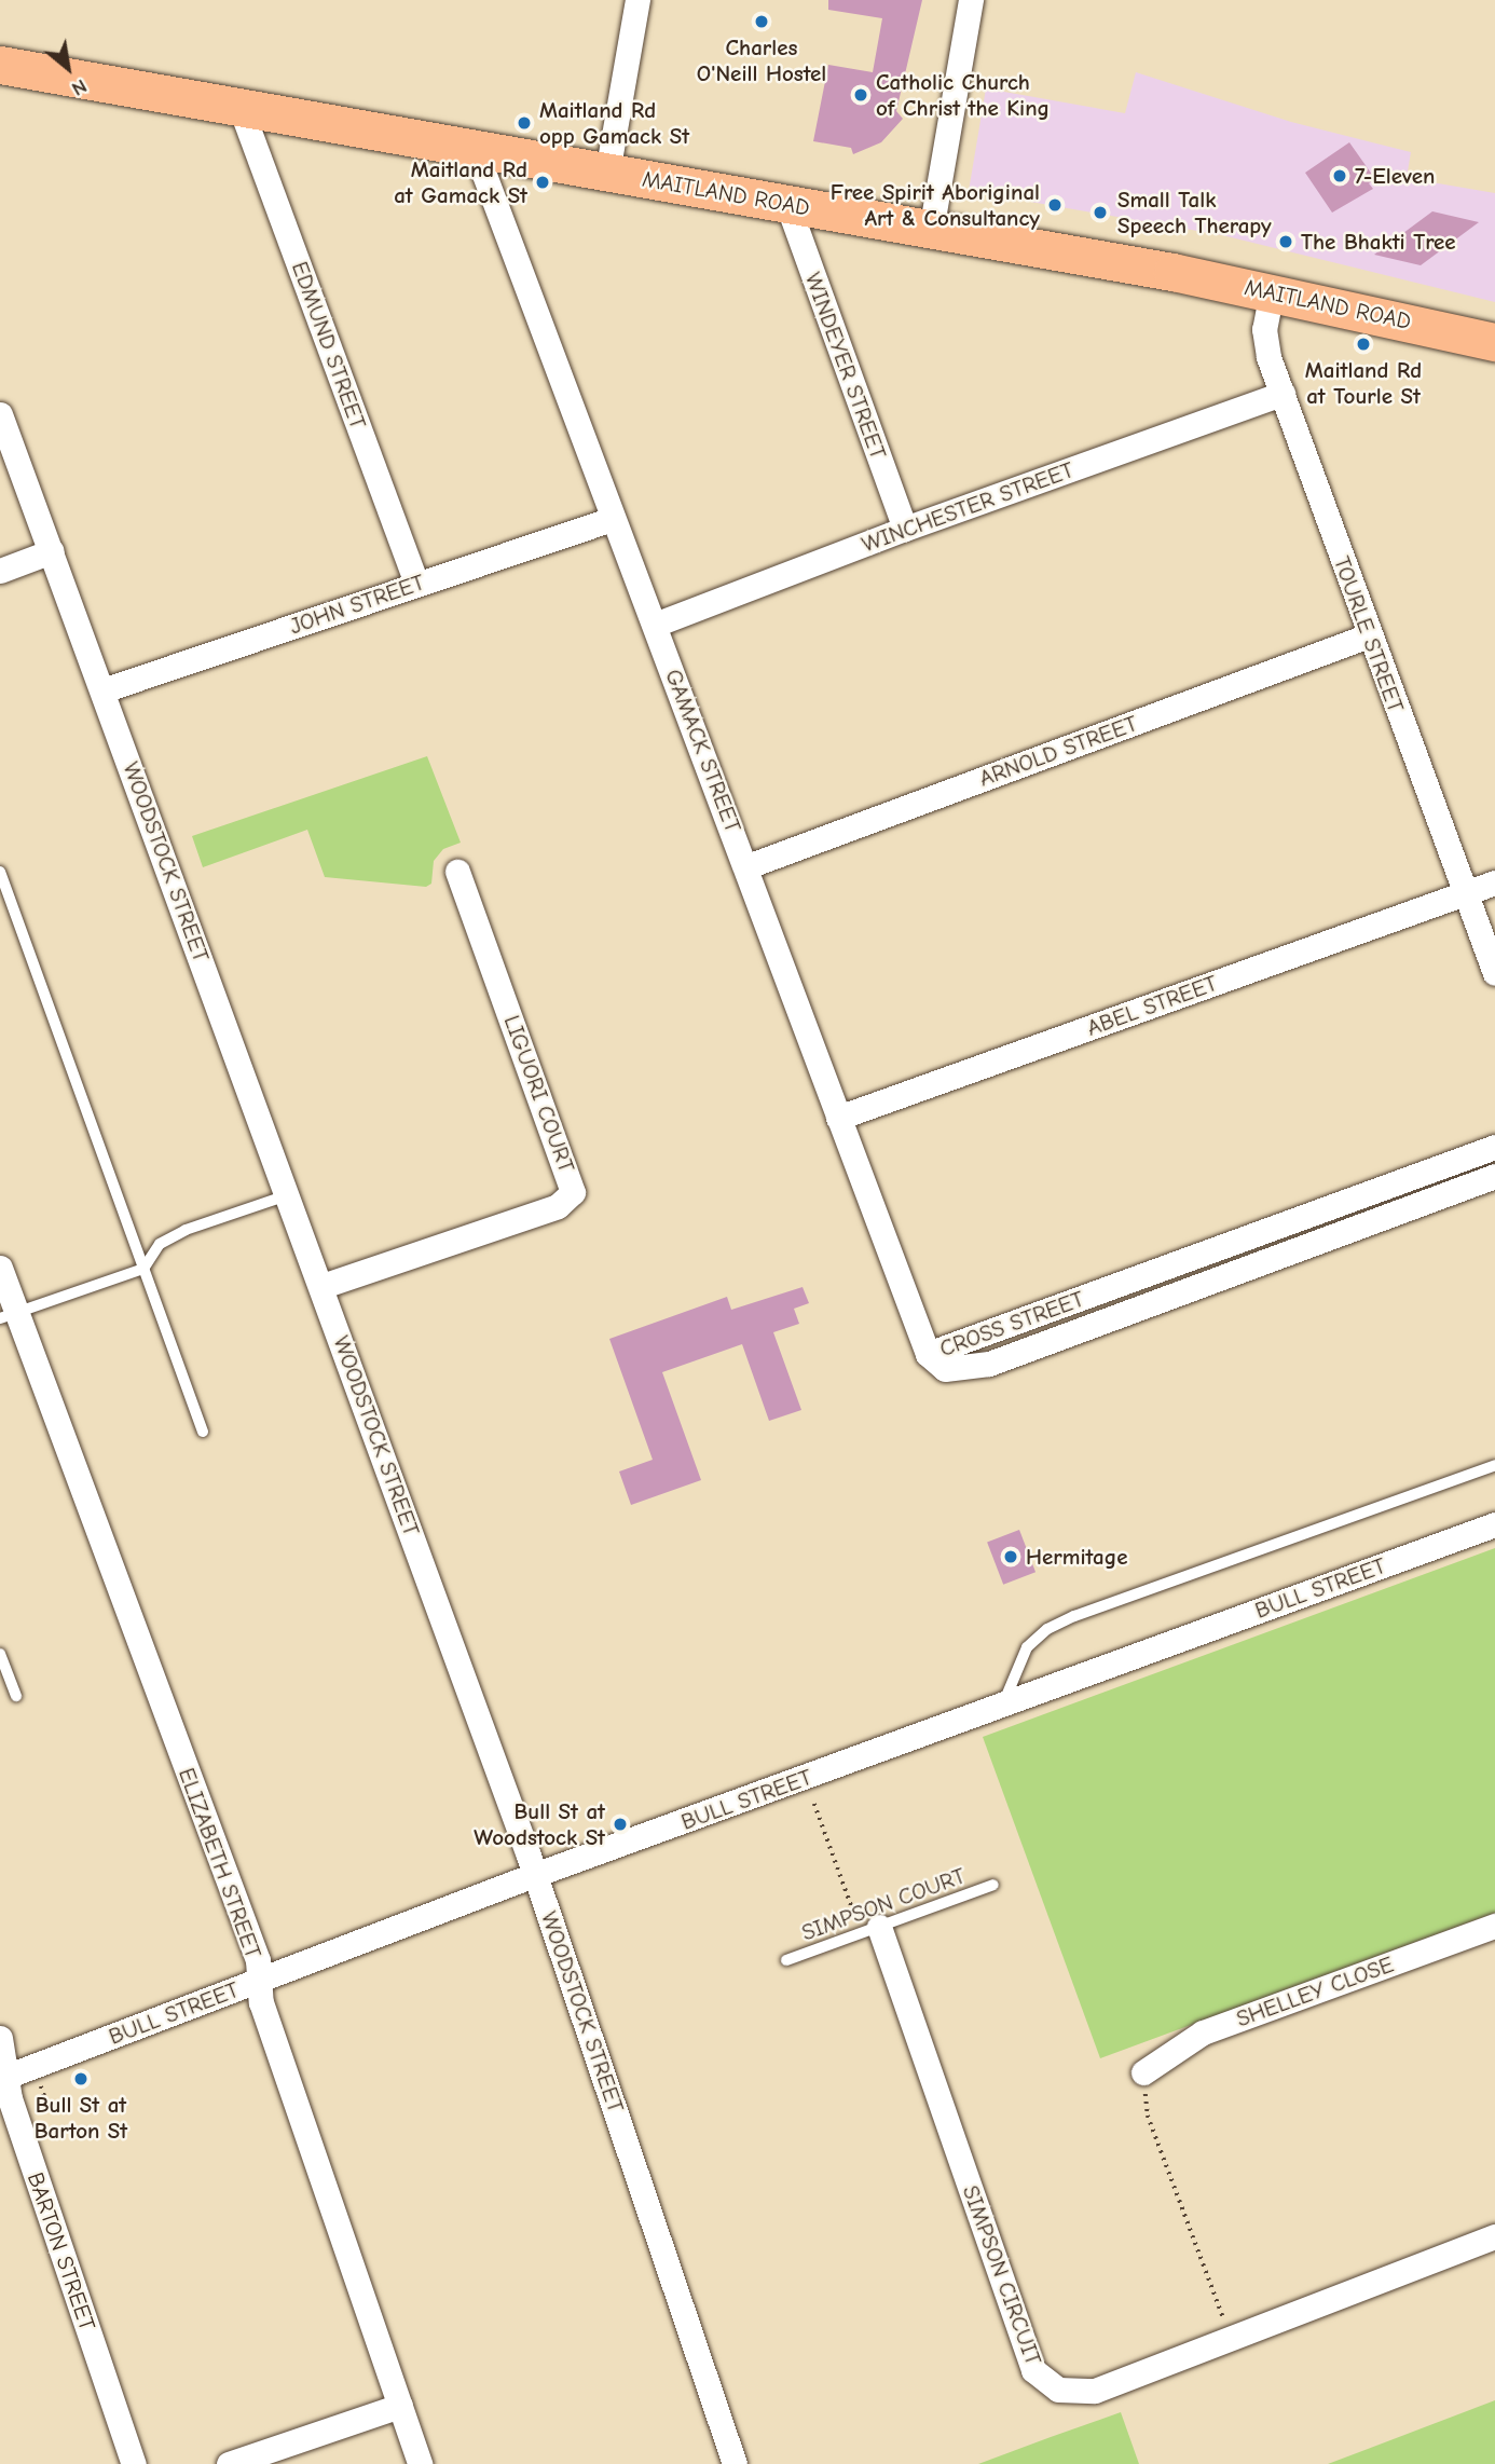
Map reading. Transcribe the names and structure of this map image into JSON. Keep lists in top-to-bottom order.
{
  "streets": {
    "main road": ["MAITLAND ROAD"],
    "street": [
      "EDMUND STREET",
      "WINDEYER STREET",
      "WINCHESTER STREET",
      "JOHN STREET",
      "TOURLE STREET",
      "GAMACK STREET",
      "ARNOLD STREET",
      "WOODSTOCK STREET",
      "ABEL STREET",
      "LIGUORI COURT",
      "CROSS STREET",
      "BULL STREET",
      "ELIZABETH STREET",
      "SHELLEY CLOSE",
      "BARTON STREET",
      "SIMPSON CIRCUIT"
    ],
    "lane": ["SIMPSON COURT"]
  },
  "crossings": [
    ["MAITLAND ROAD", "EDMUND STREET"],
    ["MAITLAND ROAD", "WINDEYER STREET"],
    ["MAITLAND ROAD", "TOURLE STREET"],
    ["MAITLAND ROAD", "GAMACK STREET"],
    ["EDMUND STREET", "JOHN STREET"],
    ["WINDEYER STREET", "WINCHESTER STREET"],
    ["WINCHESTER STREET", "TOURLE STREET"],
    ["WINCHESTER STREET", "GAMACK STREET"],
    ["JOHN STREET", "GAMACK STREET"],
    ["JOHN STREET", "WOODSTOCK STREET"],
    ["TOURLE STREET", "ARNOLD STREET"],
    ["TOURLE STREET", "ABEL STREET"],
    ["GAMACK STREET", "ARNOLD STREET"],
    ["GAMACK STREET", "ABEL STREET"],
    ["GAMACK STREET", "CROSS STREET"],
    ["WOODSTOCK STREET", "LIGUORI COURT"],
    ["WOODSTOCK STREET", "BULL STREET"],
    ["BULL STREET", "ELIZABETH STREET"],
    ["BULL STREET", "BARTON STREET"],
    ["SIMPSON COURT", "SIMPSON CIRCUIT"]
  ],
  "places": [
    "Charles O'Neill Hostel",
    "Catholic Church of Christ the King",
    "Maitland Rd opp Gamack St",
    "7-Eleven",
    "Maitland Rd at Gamack St",
    "Free Spirit Aboriginal Art & Consultancy",
    "Small Talk Speech Therapy",
    "The Bhakti Tree",
    "Maitland Rd at Tourle St",
    "Hermitage",
    "Bull St at Woodstock St",
    "Bull St at Barton St"
  ],
  "north": "bottom right"
}
